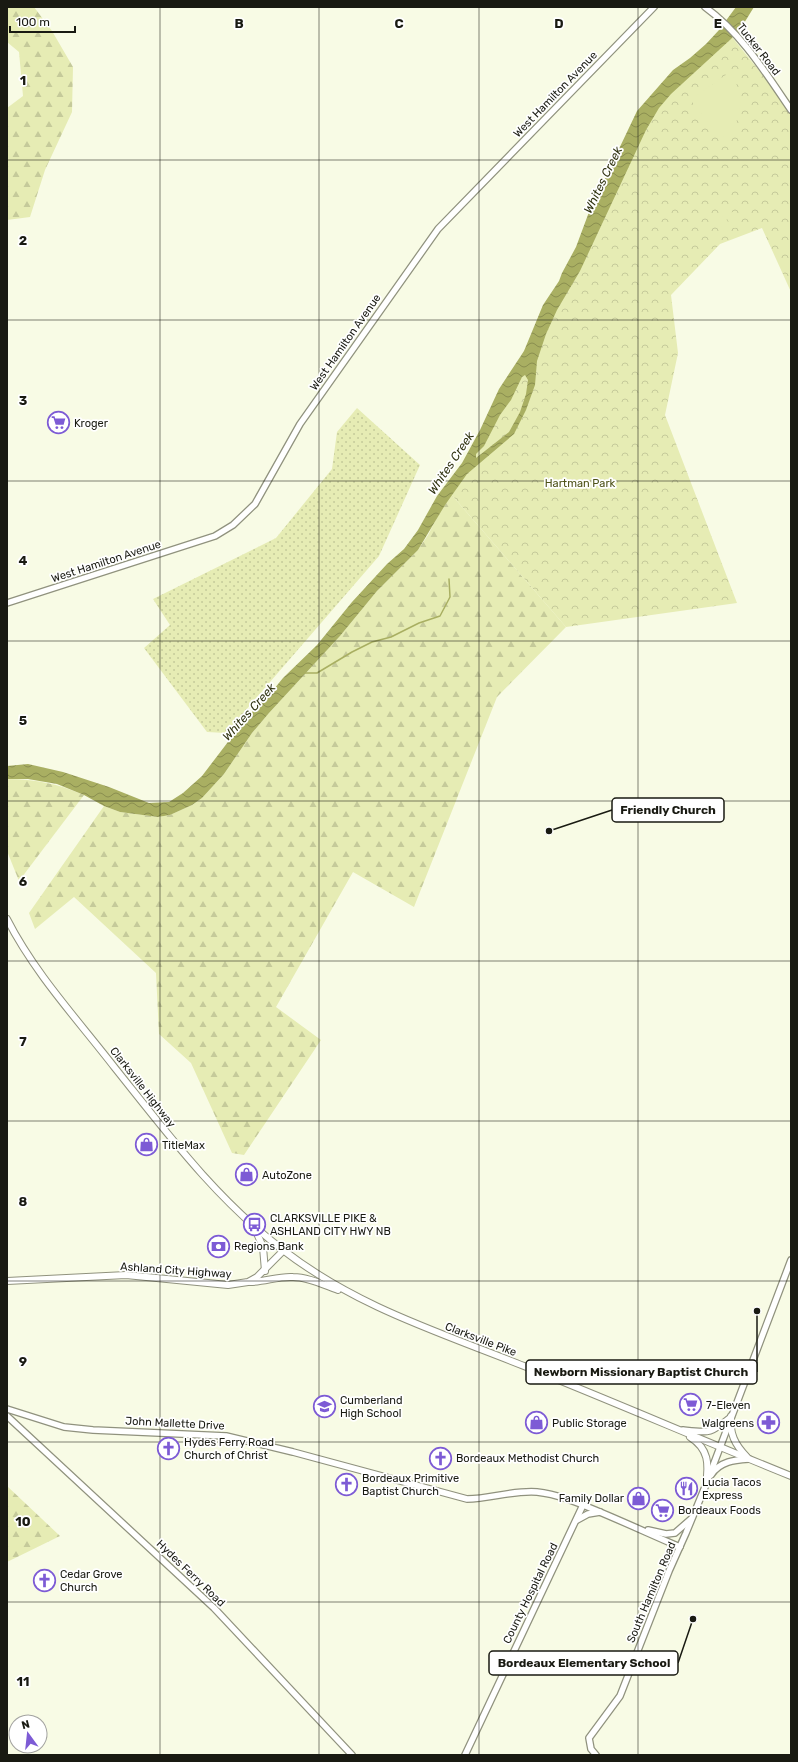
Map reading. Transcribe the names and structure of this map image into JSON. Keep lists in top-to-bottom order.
{
  "streets": {
    "main road": ["Clarksville Highway", "Ashland City Highway", "Clarksville Pike"],
    "street": [
      "Tucker Road",
      "West Hamilton Avenue",
      "John Mallette Drive",
      "Hydes Ferry Road",
      "South Hamilton Road",
      "County Hospital Road"
    ]
  },
  "crossings": [
    ["Clarksville Highway", "Ashland City Highway"],
    ["Clarksville Highway", "Clarksville Pike"],
    ["Ashland City Highway", "Clarksville Pike"],
    ["Clarksville Pike", "South Hamilton Road"],
    ["John Mallette Drive", "South Hamilton Road"],
    ["John Mallette Drive", "County Hospital Road"]
  ],
  "water": ["Whites Creek"],
  "parks": ["Hartman Park"],
  "places": {
    "supermarket": ["Kroger", "7-Eleven", "Bordeaux Foods"],
    "other": ["Friendly Church", "Newborn Missionary Baptist Church", "Bordeaux Elementary School"],
    "shop": [
      "TitleMax",
      "AutoZone",
      "Public Storage",
      "Family Dollar"
    ],
    "bus stop": ["CLARKSVILLE PIKE & ASHLAND CITY HWY NB"],
    "bank": ["Regions Bank"],
    "school or university": ["Cumberland High School"],
    "pharmacy": ["Walgreens"],
    "church": [
      "Hydes Ferry Road Church of Christ",
      "Bordeaux Methodist Church",
      "Bordeaux Primitive Baptist Church",
      "Cedar Grove Church"
    ],
    "restaurant": ["Lucia Tacos Express"]
  },
  "scale_bar": "100 m",
  "north": "top",
  "grid": {
    "columns": [
      "B",
      "C",
      "D",
      "E"
    ],
    "rows": [
      "1",
      "2",
      "3",
      "4",
      "5",
      "6",
      "7",
      "8",
      "9",
      "10",
      "11"
    ]
  }
}
